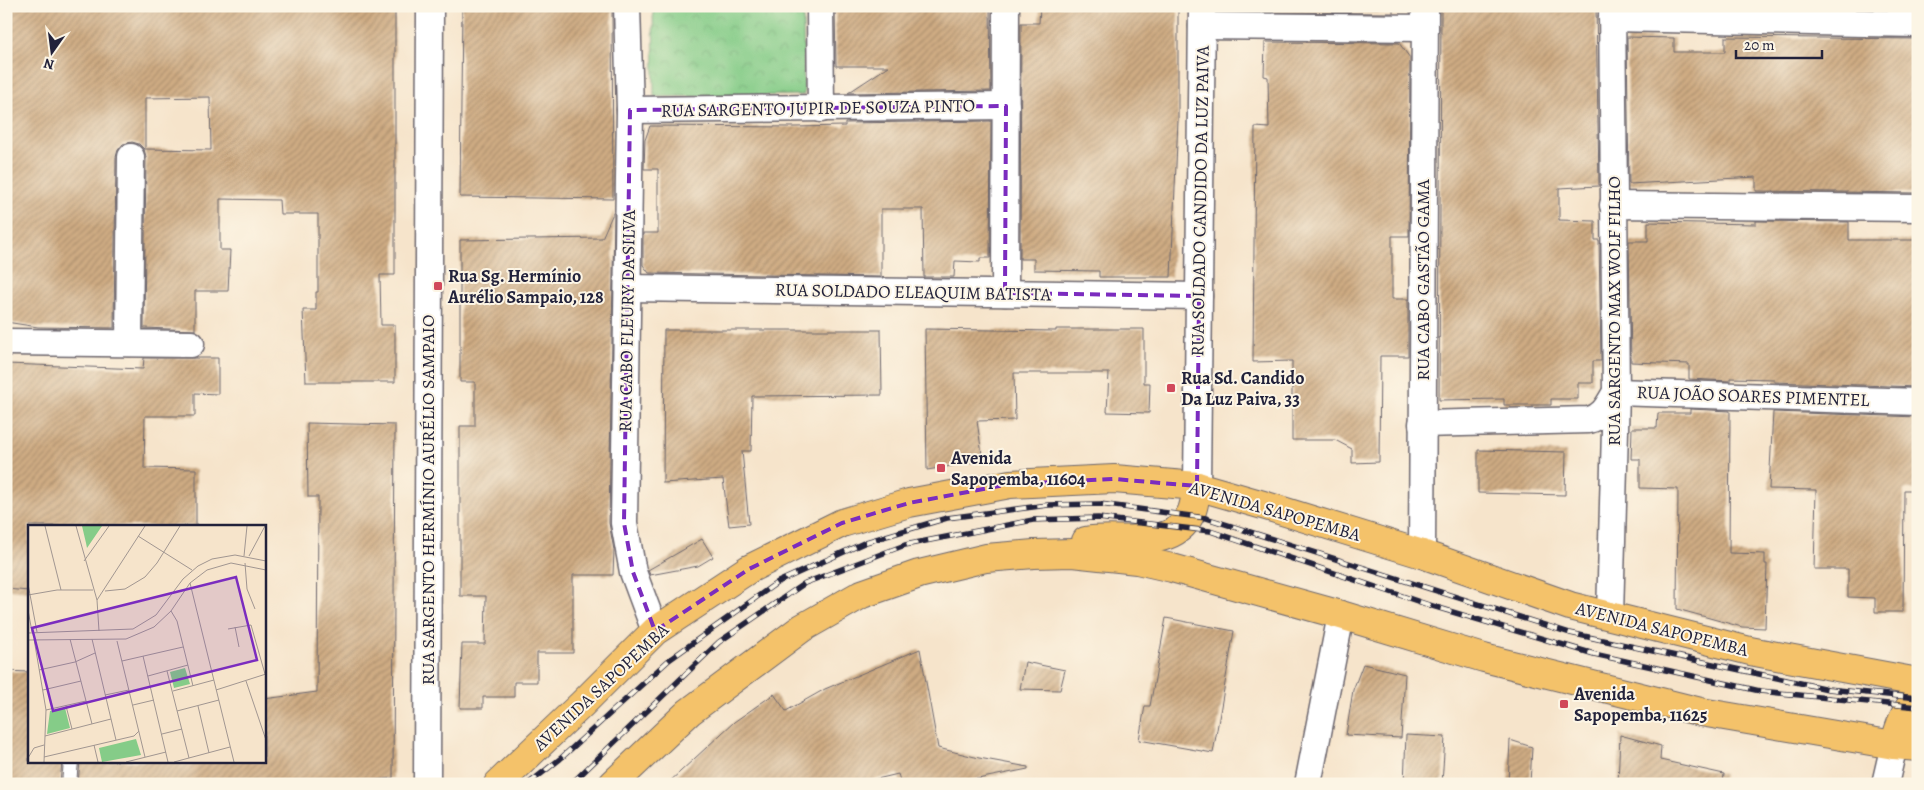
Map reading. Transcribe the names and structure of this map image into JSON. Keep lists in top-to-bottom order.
{
  "streets": {
    "main road": ["AVENIDA SAPOPEMBA"],
    "street": [
      "RUA SARGENTO JUPIR DE SOUZA PINTO",
      "RUA SOLDADO CANDIDO DA LUZ PAIVA",
      "RUA CABO GASTÃO GAMA",
      "RUA SOLDADO ELEAQUIM BATISTA",
      "RUA SARGENTO MAX WOLF FILHO",
      "RUA CABO FLEURY DA SILVA",
      "RUA JOÃO SOARES PIMENTEL",
      "RUA SARGENTO HERMÍNIO AURÉLIO SAMPAIO"
    ]
  },
  "crossings": [
    ["RUA SARGENTO JUPIR DE SOUZA PINTO", "RUA CABO FLEURY DA SILVA"],
    ["RUA SOLDADO CANDIDO DA LUZ PAIVA", "RUA SOLDADO ELEAQUIM BATISTA"],
    ["RUA SOLDADO CANDIDO DA LUZ PAIVA", "AVENIDA SAPOPEMBA"],
    ["RUA CABO GASTÃO GAMA", "RUA JOÃO SOARES PIMENTEL"],
    ["RUA CABO GASTÃO GAMA", "AVENIDA SAPOPEMBA"],
    ["RUA SOLDADO ELEAQUIM BATISTA", "RUA CABO FLEURY DA SILVA"],
    ["RUA SARGENTO MAX WOLF FILHO", "RUA JOÃO SOARES PIMENTEL"],
    ["RUA SARGENTO MAX WOLF FILHO", "AVENIDA SAPOPEMBA"],
    ["RUA CABO FLEURY DA SILVA", "AVENIDA SAPOPEMBA"]
  ],
  "places": {
    "transit": [
      "Rua Sg. Hermínio Aurélio Sampaio, 128",
      "Rua Sd. Candido Da Luz Paiva, 33",
      "Avenida Sapopemba, 11604",
      "Avenida Sapopemba, 11625"
    ]
  },
  "scale_bar": "20 m",
  "north": "bottom"
}
